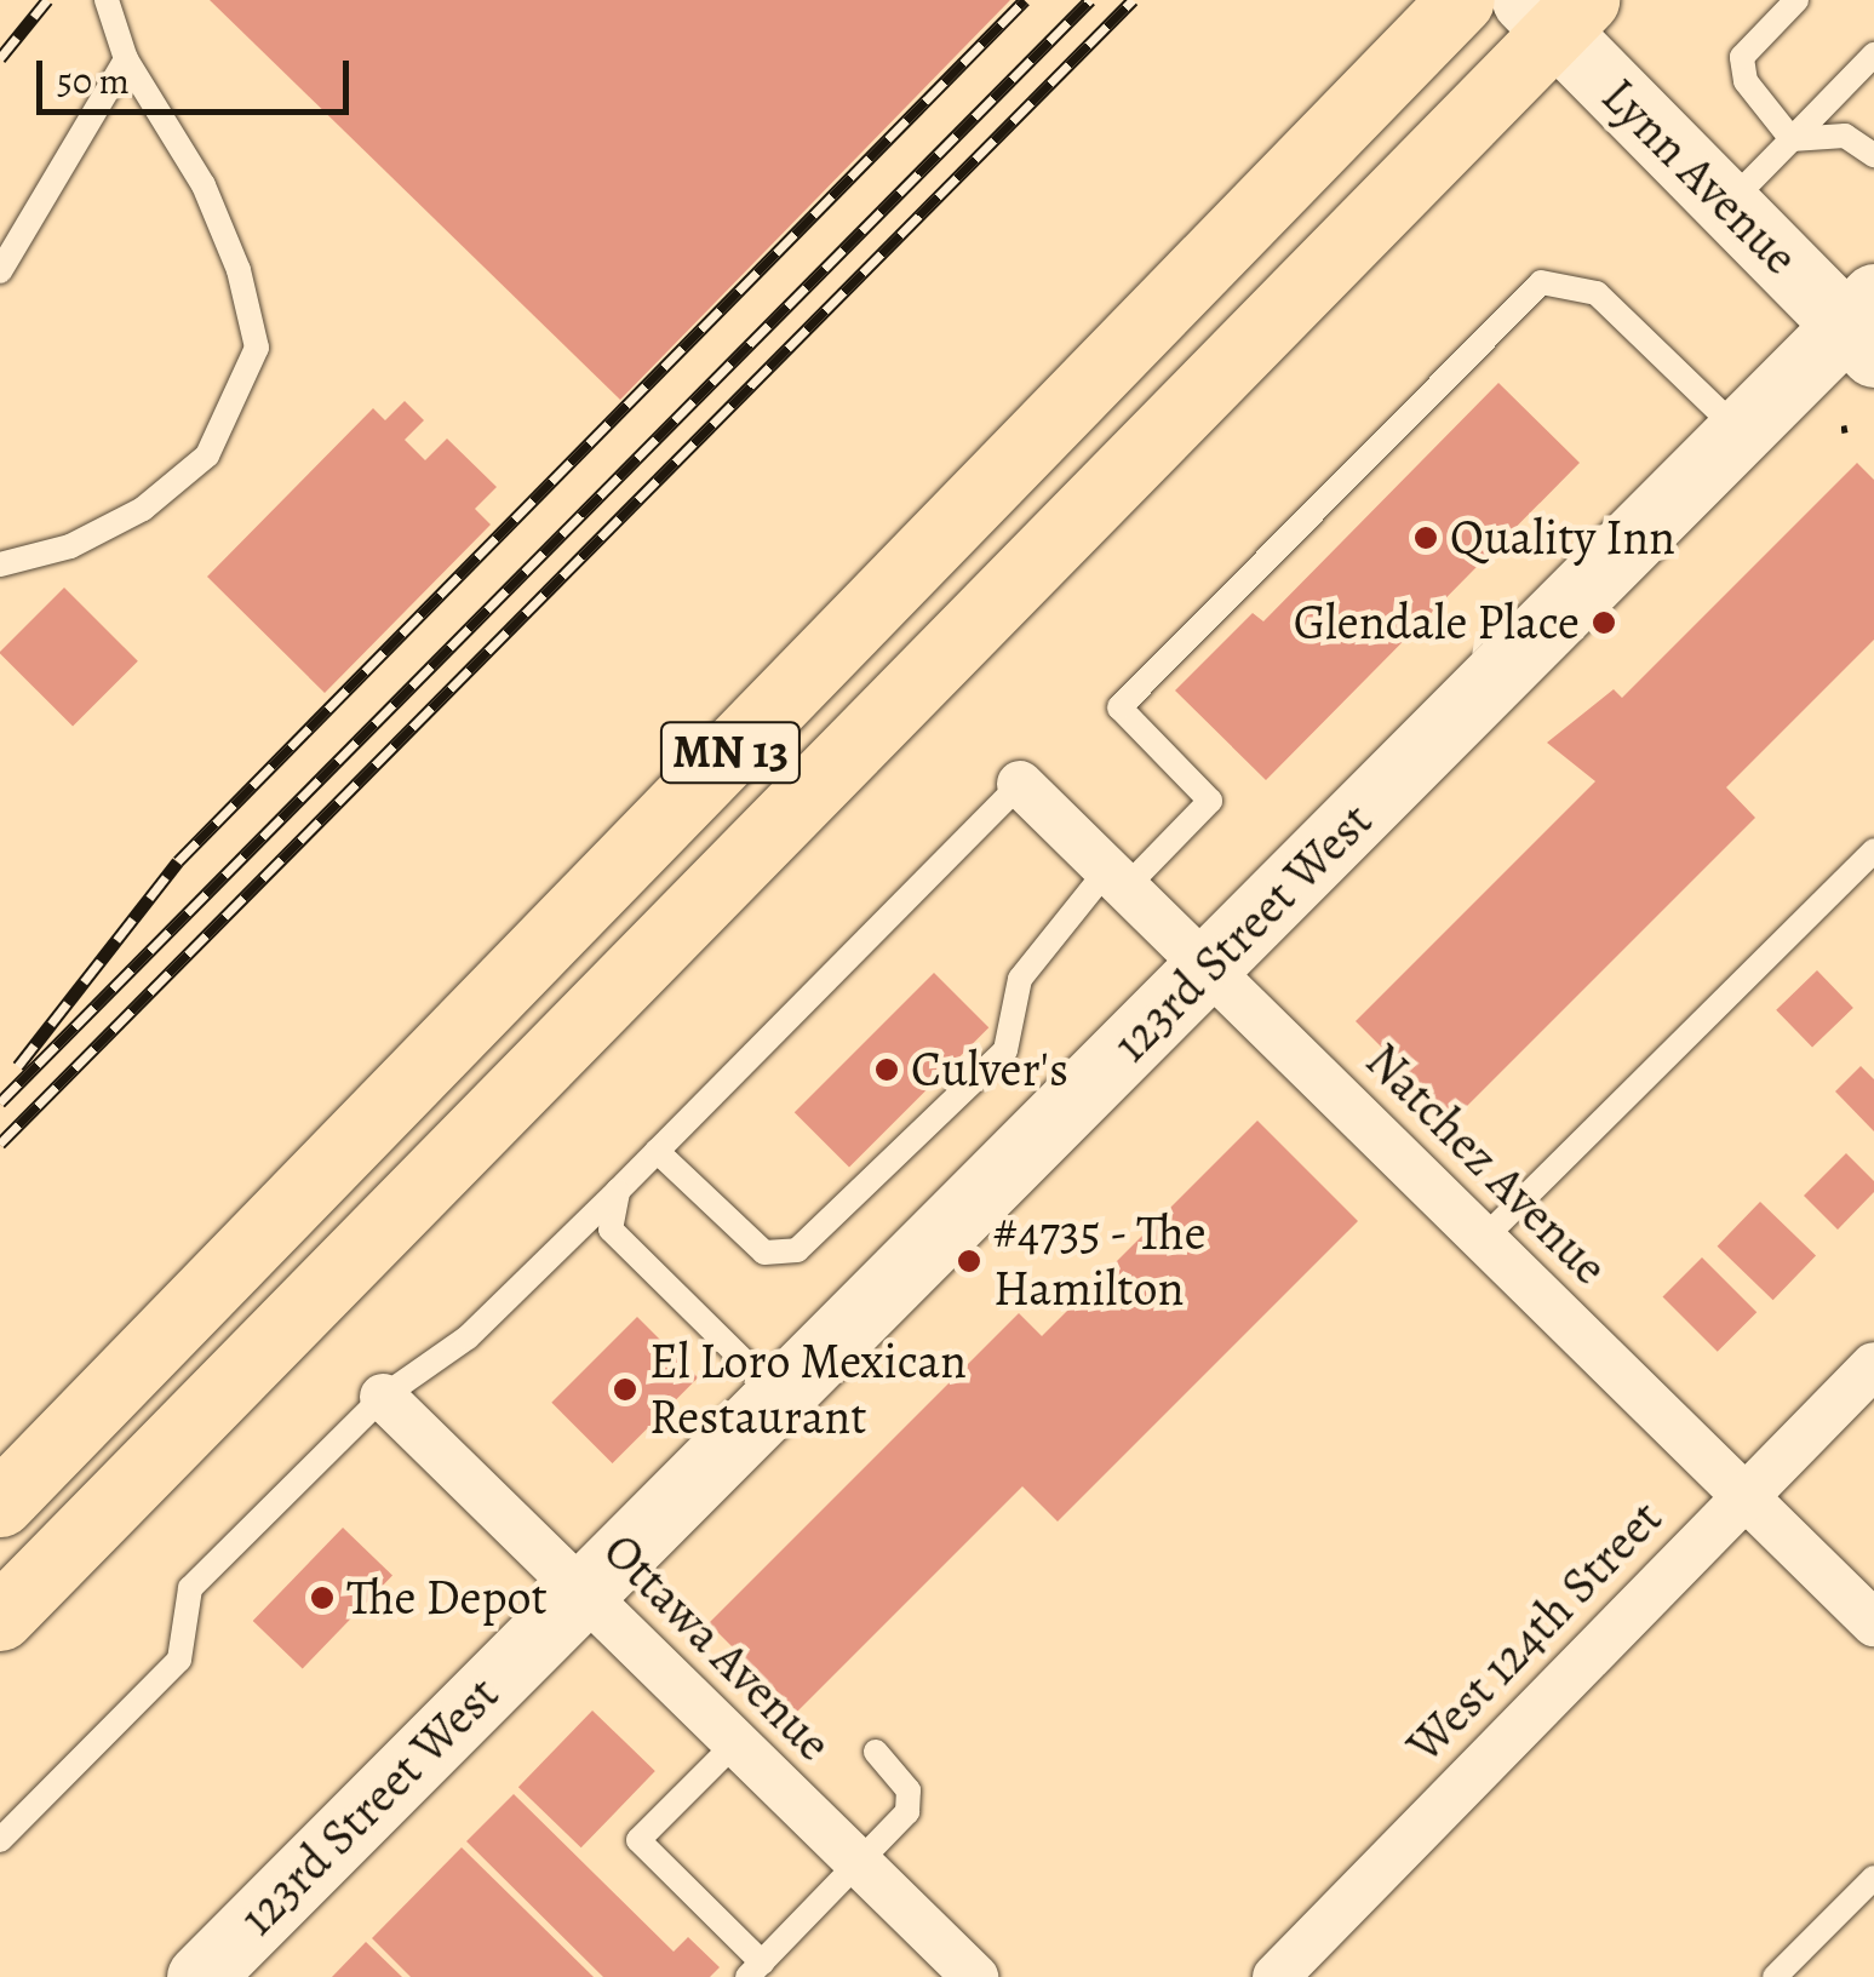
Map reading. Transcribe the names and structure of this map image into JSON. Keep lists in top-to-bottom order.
{
  "streets": {
    "highway": ["MN 13"],
    "street": [
      "Lynn Avenue",
      "123rd Street West",
      "Natchez Avenue",
      "West 124th Street",
      "Ottawa Avenue"
    ]
  },
  "crossings": [
    ["Lynn Avenue", "MN 13"],
    ["Lynn Avenue", "123rd Street West"],
    ["123rd Street West", "Natchez Avenue"],
    ["123rd Street West", "Ottawa Avenue"],
    ["Natchez Avenue", "West 124th Street"]
  ],
  "places": [
    "Quality Inn",
    "Glendale Place",
    "Culver's",
    "#4735 - The Hamilton",
    "El Loro Mexican Restaurant",
    "The Depot"
  ],
  "scale_bar": "50 m"
}
